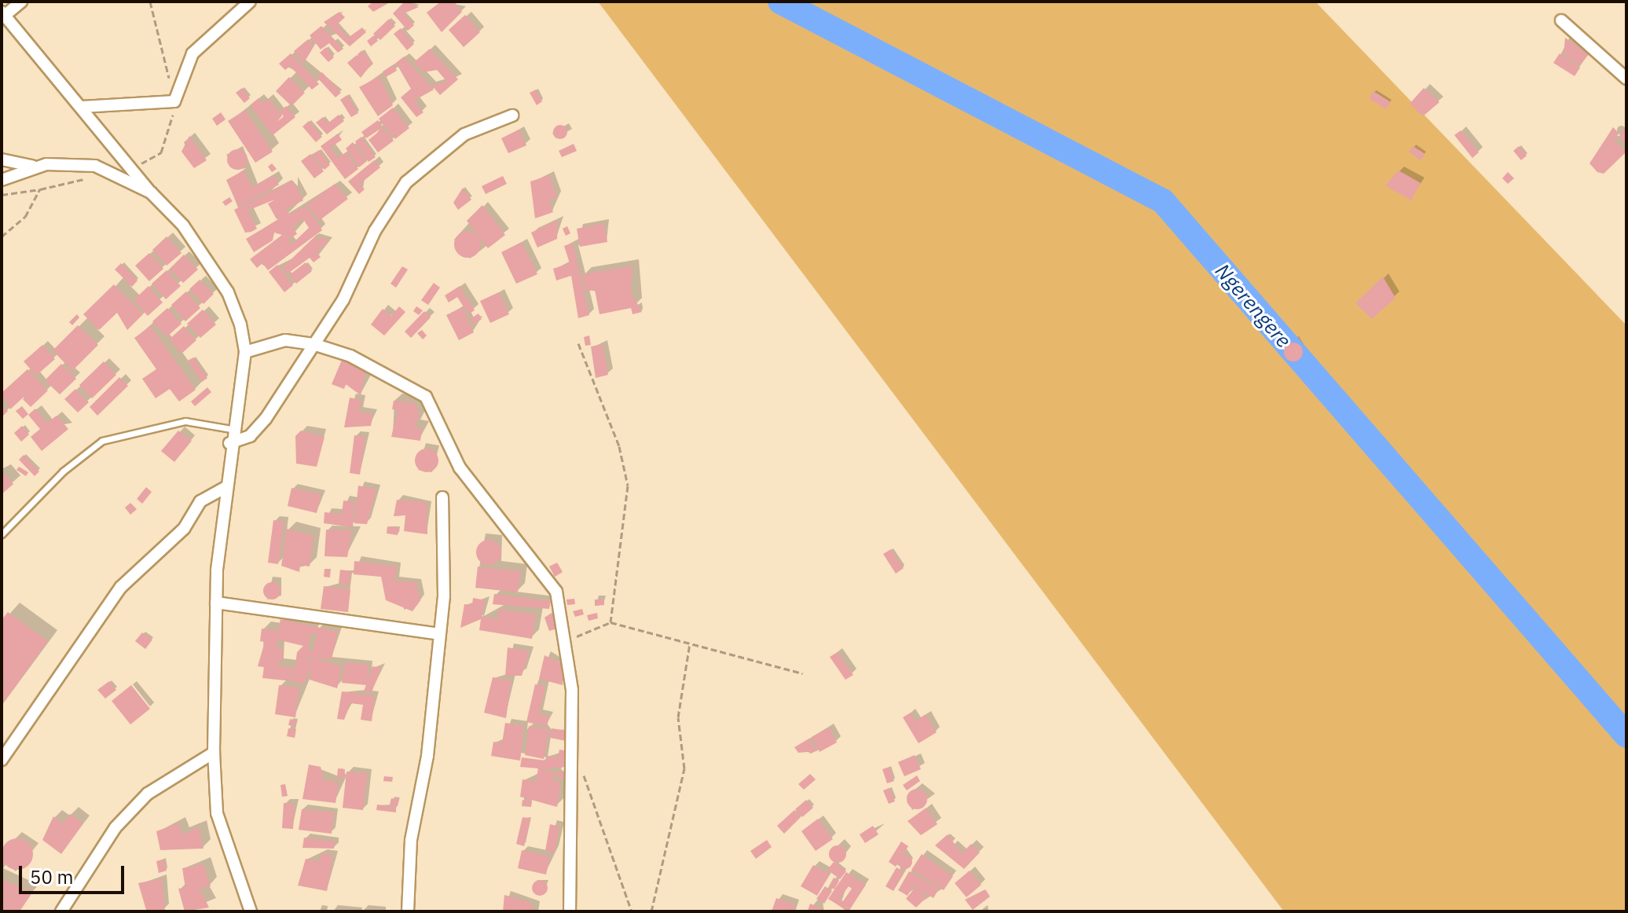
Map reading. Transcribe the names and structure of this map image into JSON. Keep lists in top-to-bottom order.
{
  "water": ["Ngerengere"],
  "scale_bar": "50 m"
}
